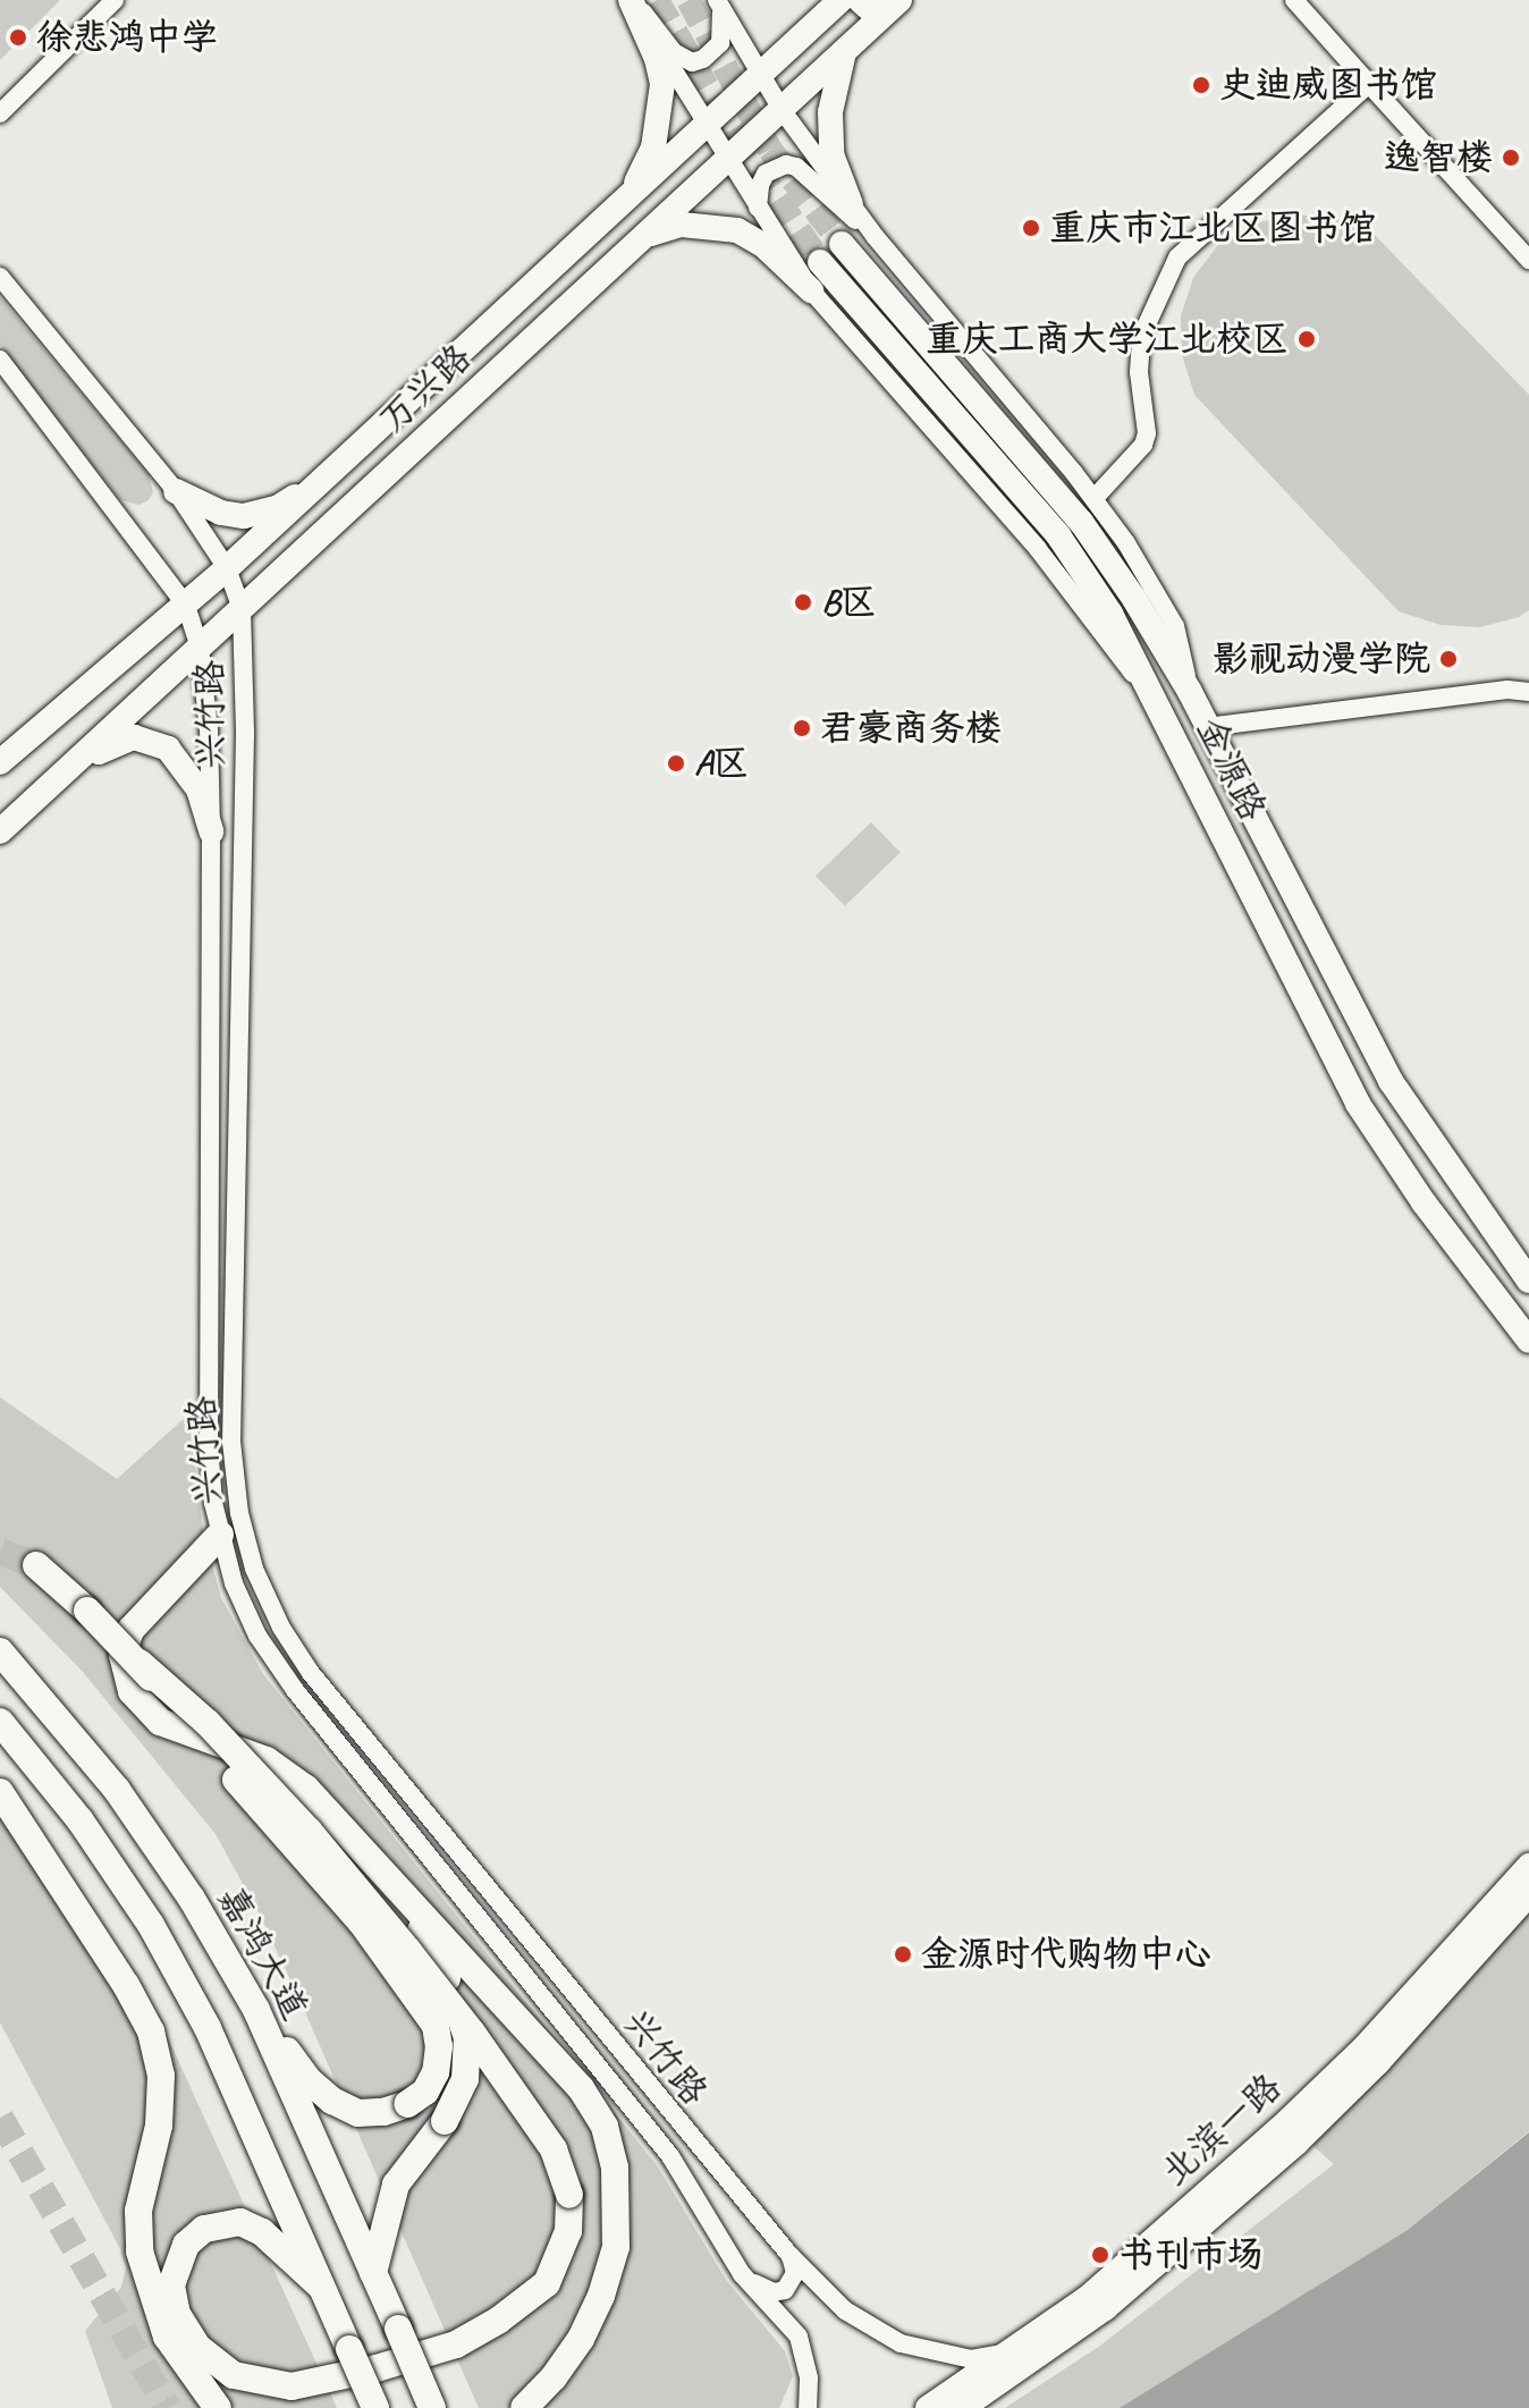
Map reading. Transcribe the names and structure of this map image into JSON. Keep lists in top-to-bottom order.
{
  "streets": {
    "highway": ["嘉鸿大道"],
    "main road": ["万兴路", "金源路", "北滨一路"],
    "street": ["兴竹路"]
  },
  "crossings": [
    ["万兴路", "兴竹路"],
    ["兴竹路", "北滨一路"]
  ],
  "places": [
    "徐悲鸿中学",
    "史迪威图书馆",
    "逸智楼",
    "重庆市江北区图书馆",
    "重庆工商大学江北校区",
    "B区",
    "影视动漫学院",
    "君豪商务楼",
    "A区",
    "金源时代购物中心",
    "书刊市场"
  ]
}
